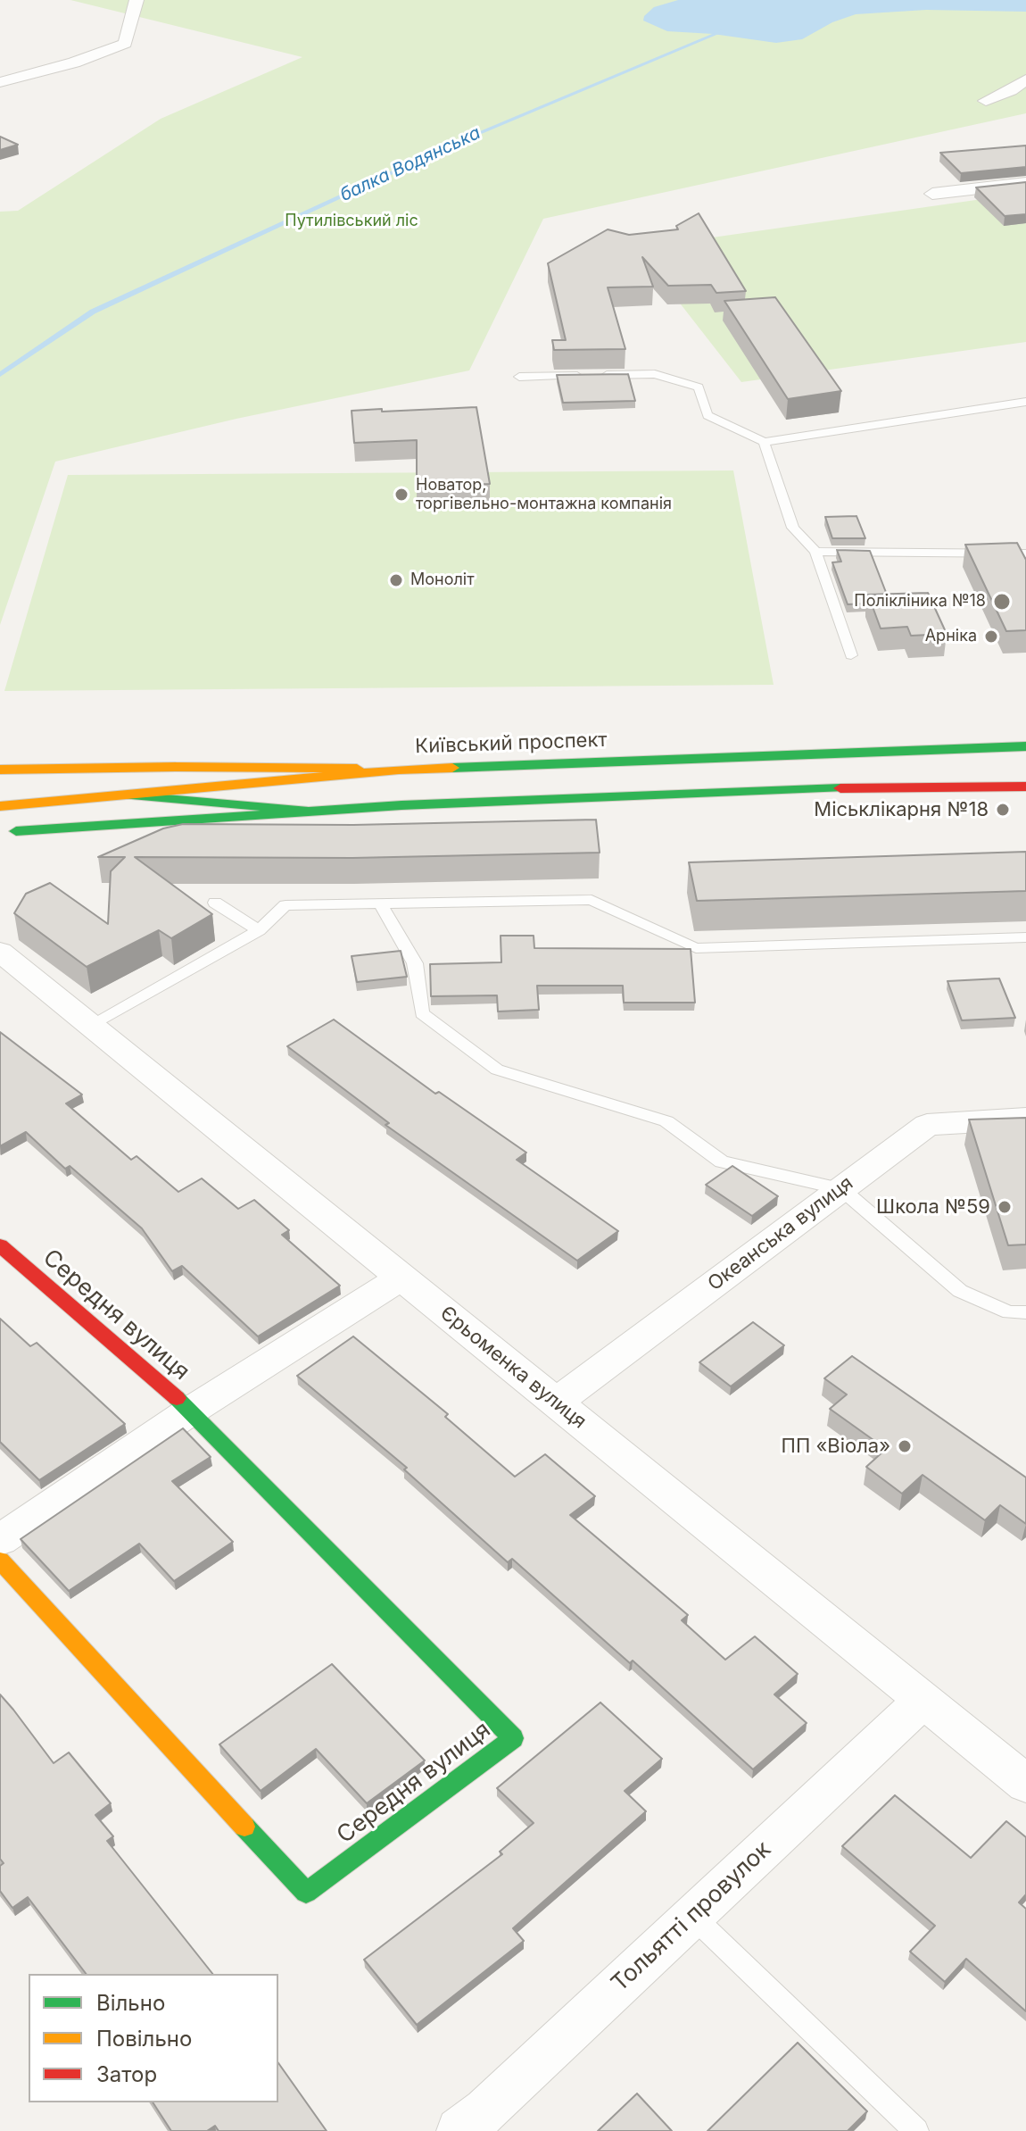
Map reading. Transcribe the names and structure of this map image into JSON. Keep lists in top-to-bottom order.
{
  "streets": {
    "main road": ["Київський проспект", "Середня вулиця"],
    "street": ["Океанська вулиця", "Єрьоменка вулиця", "Тольятті провулок"]
  },
  "crossings": [
    ["Океанська вулиця", "Єрьоменка вулиця"],
    ["Єрьоменка вулиця", "Тольятті провулок"]
  ],
  "water": ["балка Водянська"],
  "parks": ["Путилівський ліс"],
  "places": [
    "Новатор, торгівельно-монтажна компанія",
    "Моноліт",
    "Полікліника №18",
    "Арніка",
    "Міськлікарня №18",
    "Школа №59",
    "ПП «Віола»"
  ],
  "legend": ["Вільно", "Повільно", "Затор"]
}
